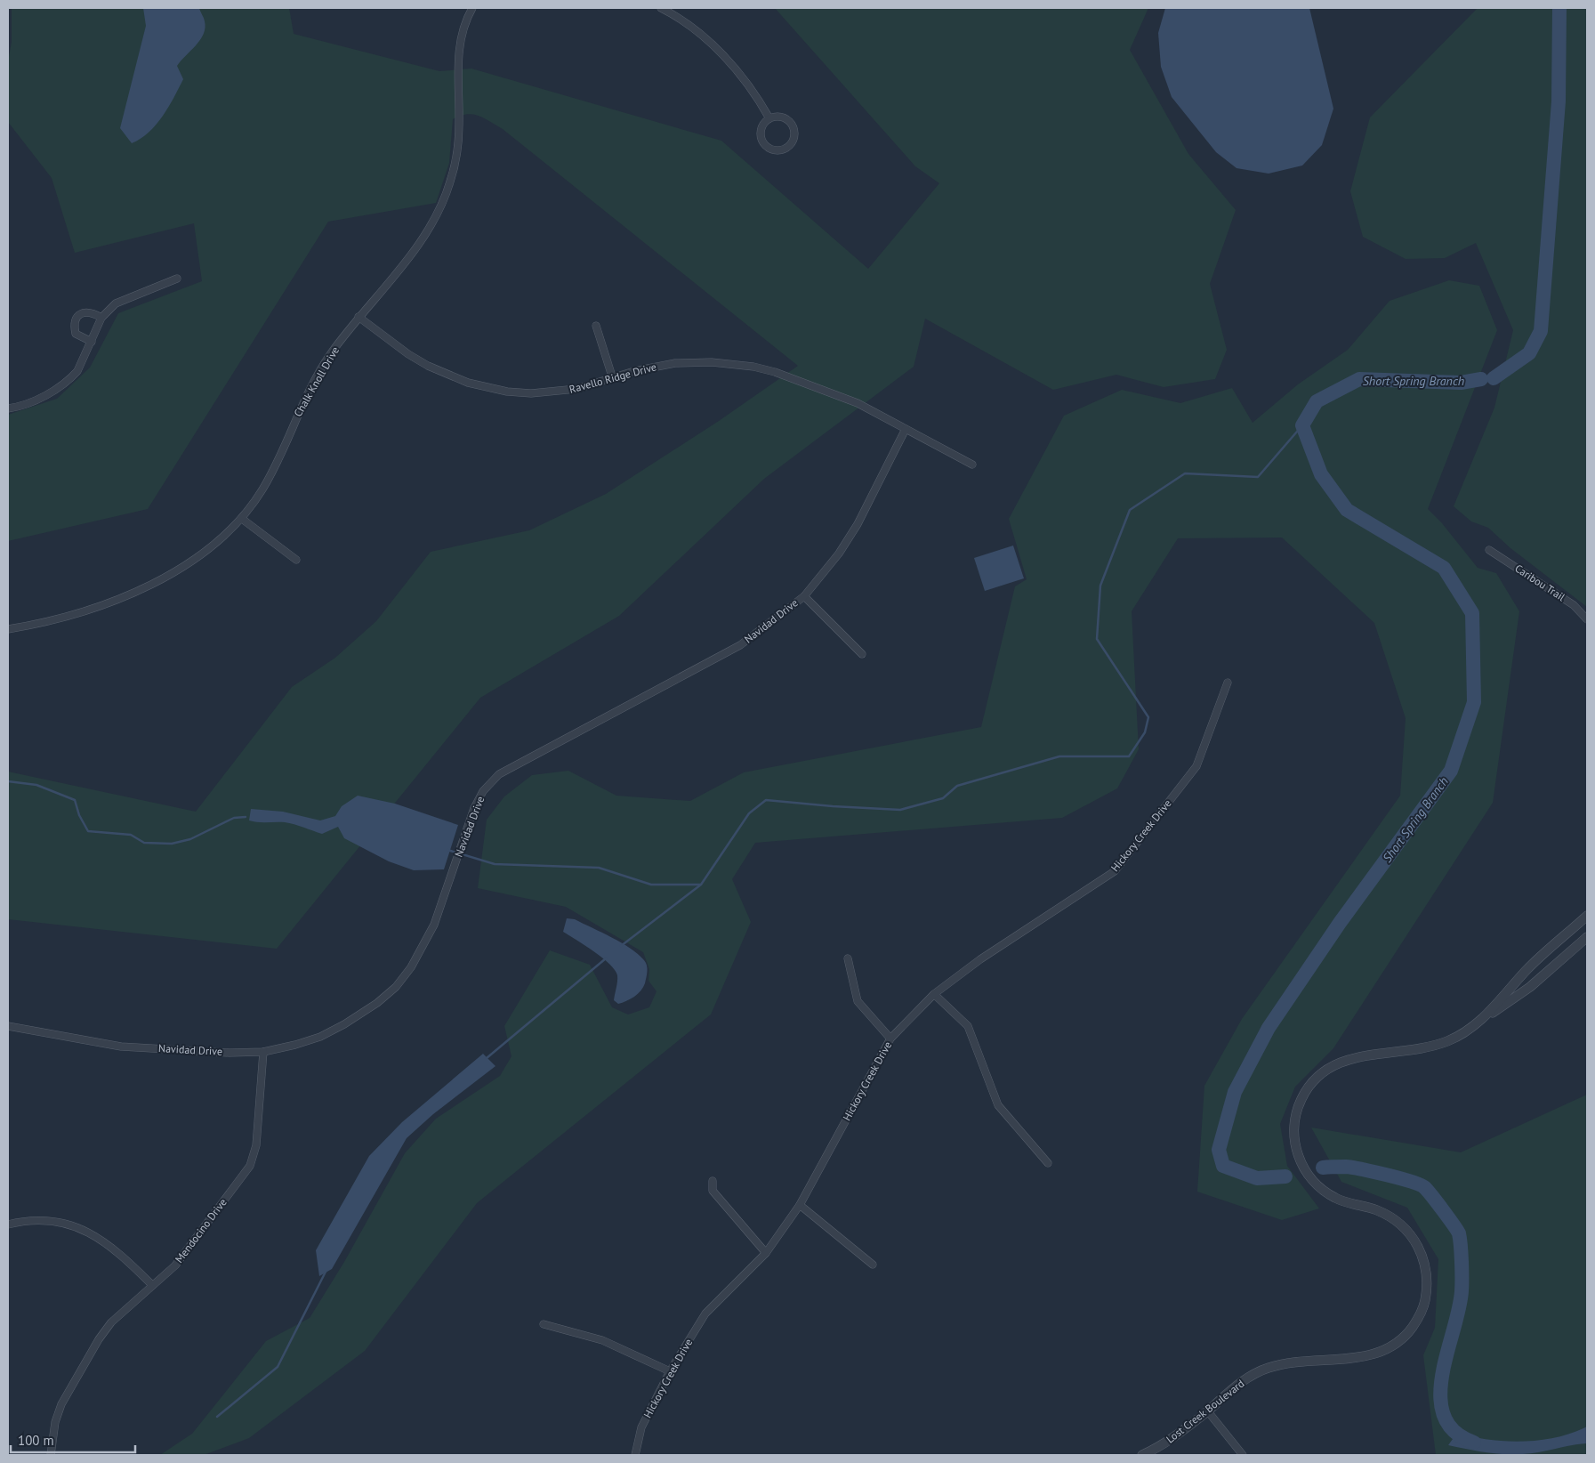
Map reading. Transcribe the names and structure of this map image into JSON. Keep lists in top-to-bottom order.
{
  "streets": {
    "street": [
      "Ravello Ridge Drive",
      "Chalk Knoll Drive",
      "Caribou Trail",
      "Navidad Drive",
      "Hickory Creek Drive",
      "Mendocino Drive",
      "Lost Creek Boulevard"
    ]
  },
  "crossings": [
    ["Ravello Ridge Drive", "Chalk Knoll Drive"],
    ["Ravello Ridge Drive", "Navidad Drive"],
    ["Navidad Drive", "Mendocino Drive"]
  ],
  "water": ["Short Spring Branch"],
  "scale_bar": "100 m"
}
